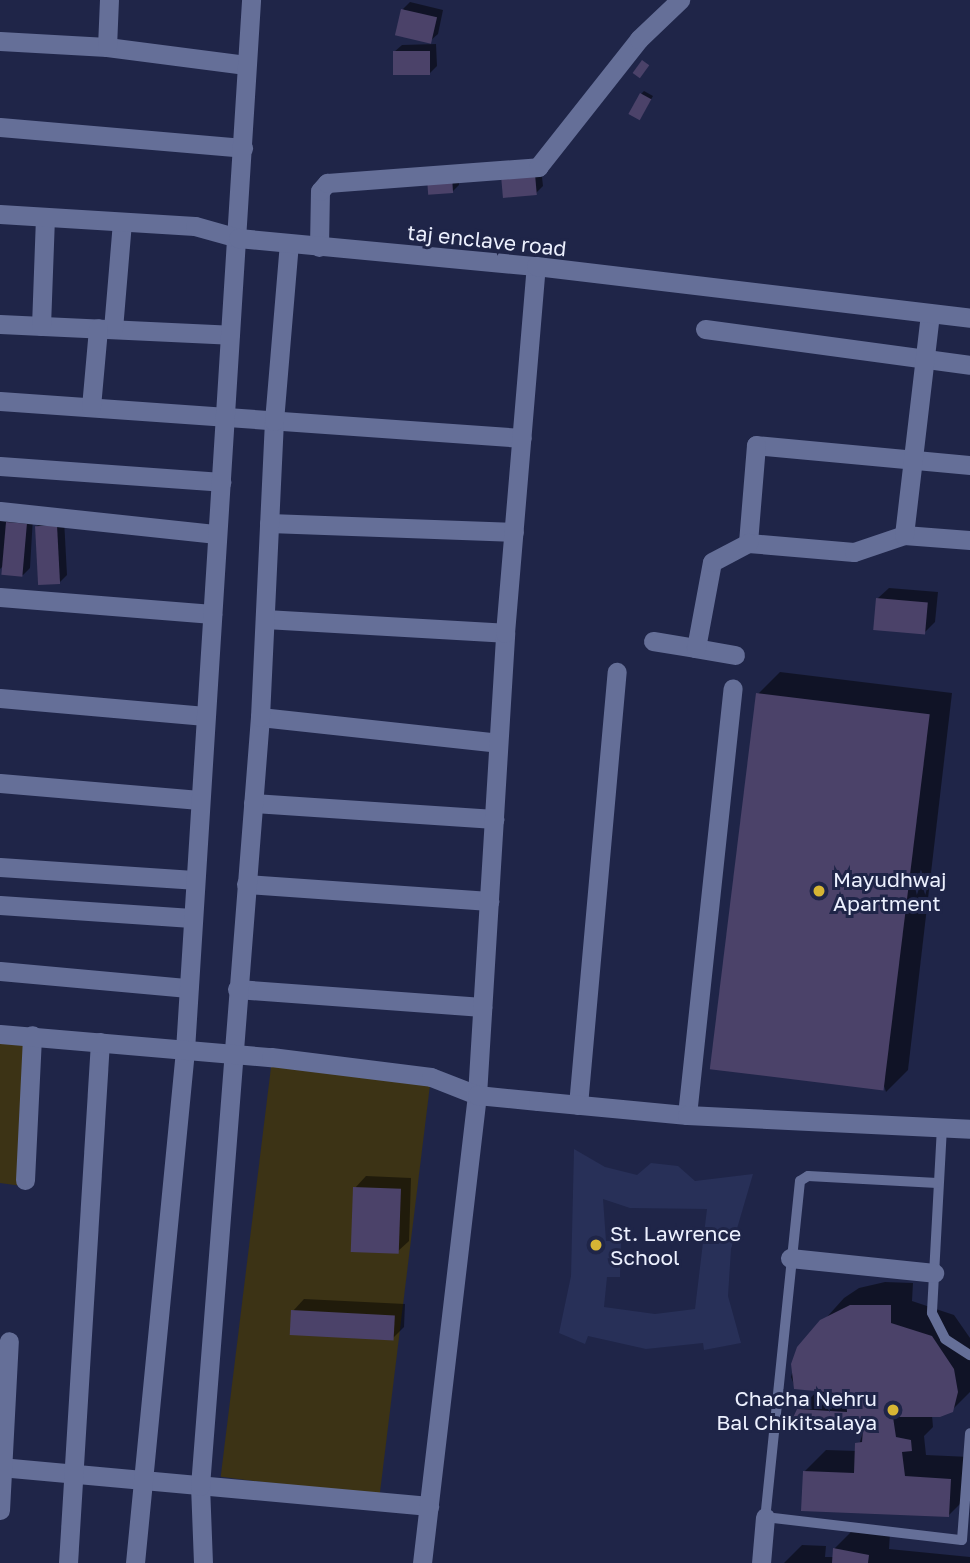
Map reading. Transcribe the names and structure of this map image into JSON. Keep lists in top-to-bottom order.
{
  "streets": {
    "street": ["taj enclave road"]
  },
  "places": ["Mayudhwaj Apartment", "St. Lawrence School", "Chacha Nehru Bal Chikitsalaya"]
}
